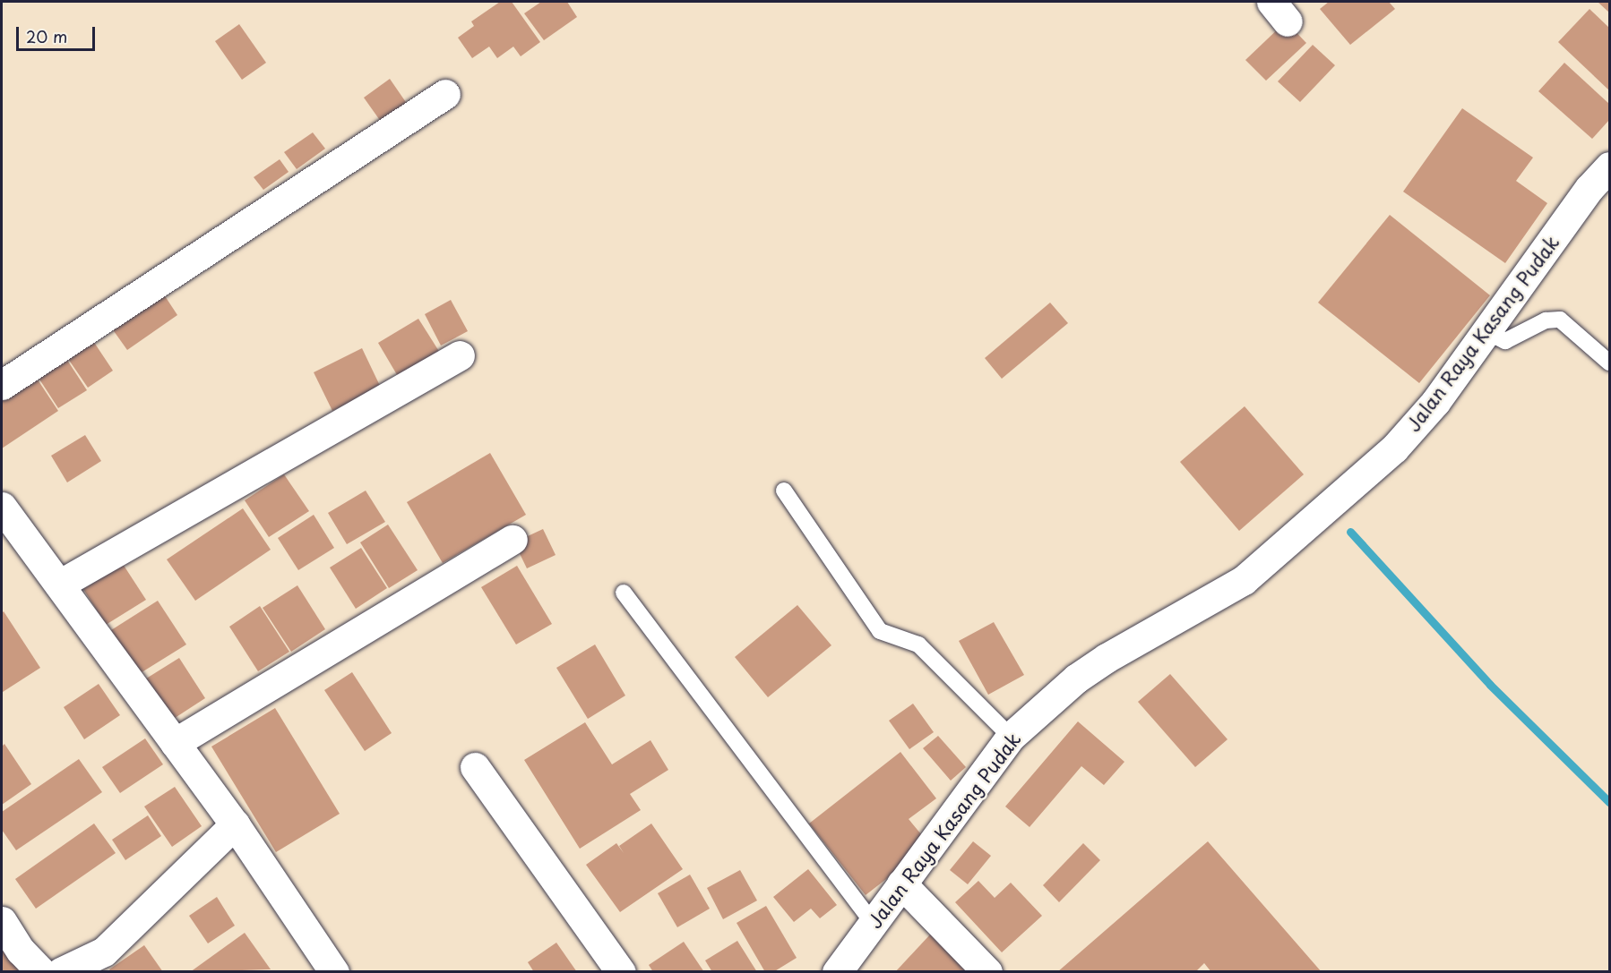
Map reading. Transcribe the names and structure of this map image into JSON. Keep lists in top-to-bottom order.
{
  "streets": {
    "street": ["Jalan Raya Kasang Pudak"]
  },
  "scale_bar": "20 m"
}
